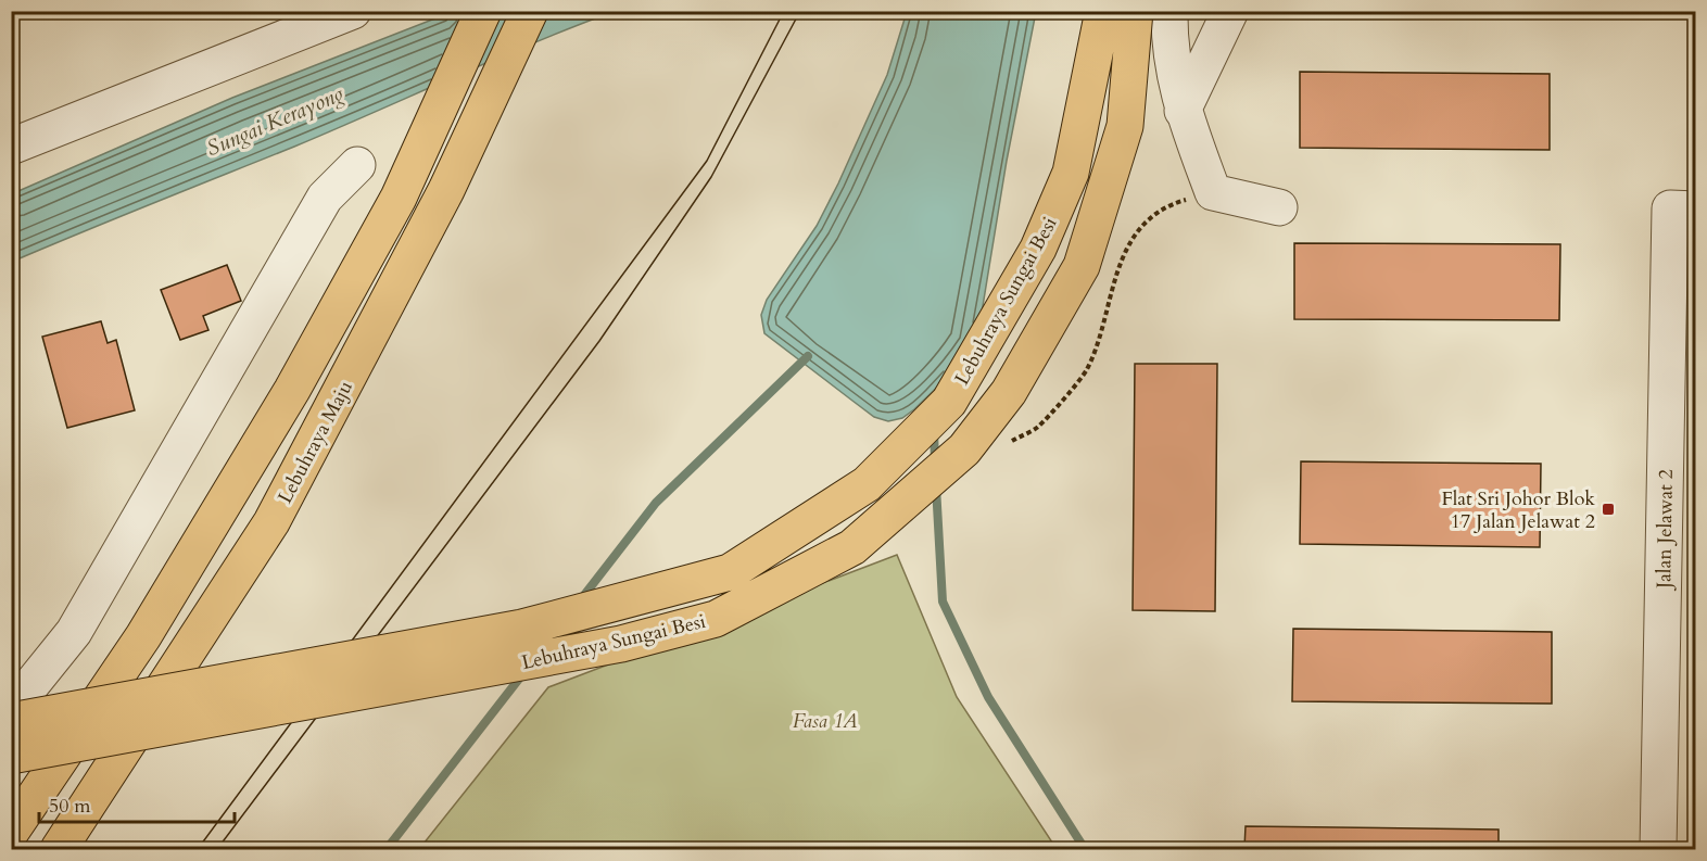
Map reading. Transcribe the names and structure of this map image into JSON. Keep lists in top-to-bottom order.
{
  "streets": {
    "highway": ["Lebuhraya Sungai Besi", "Lebuhraya Maju"],
    "street": ["Jalan Jelawat 2"]
  },
  "water": ["Sungai Kerayong"],
  "parks": ["Fasa 1A"],
  "places": {
    "transit": ["Flat Sri Johor Blok 17 Jalan Jelawat 2"]
  },
  "scale_bar": "50 m"
}
